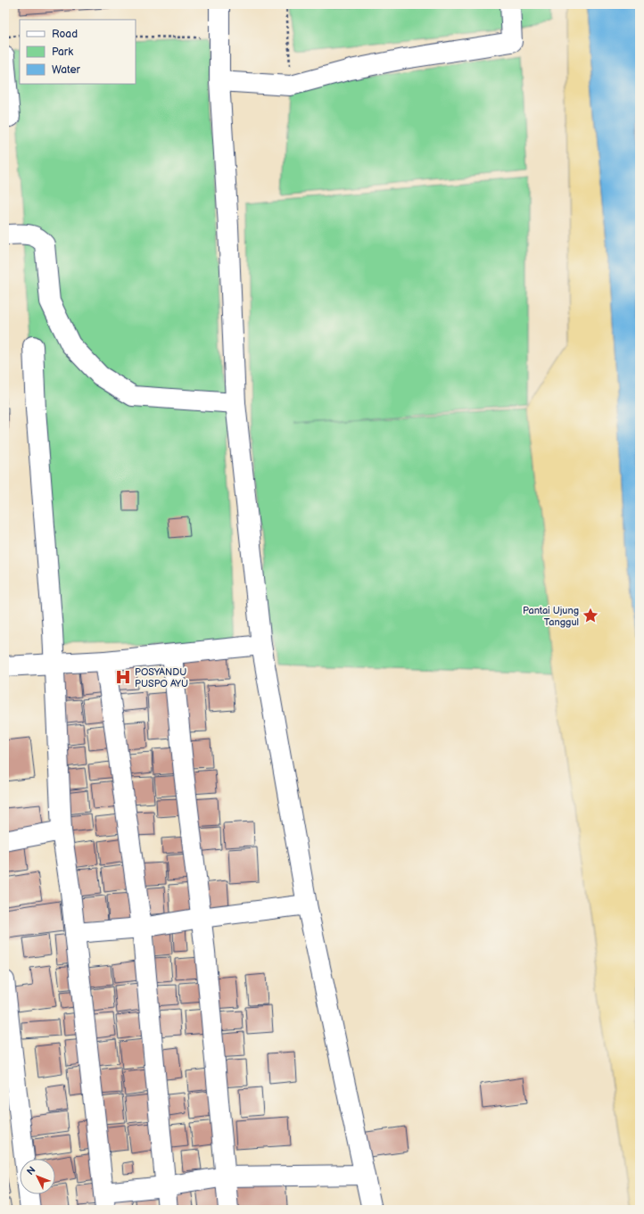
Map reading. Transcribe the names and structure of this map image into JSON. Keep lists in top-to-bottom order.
{
  "places": {
    "place": ["Pantai Ujung Tanggul"],
    "hospital": ["POSYANDU PUSPO AYU"]
  },
  "legend": ["Road", "Park", "Water"],
  "north": "top left"
}
